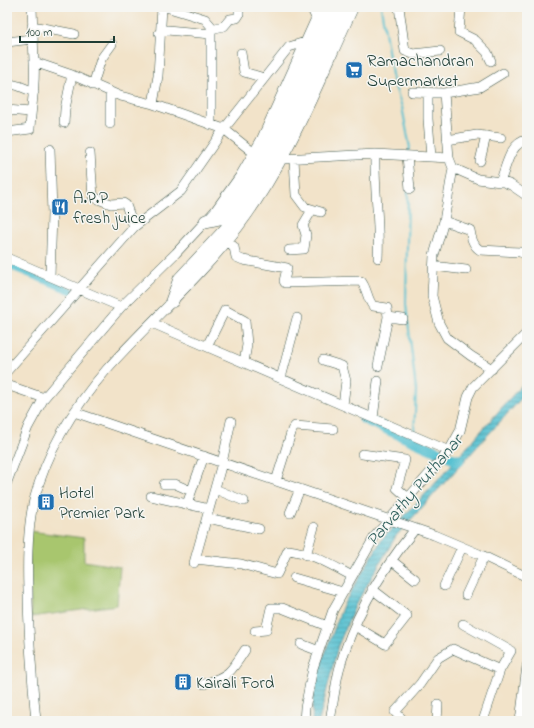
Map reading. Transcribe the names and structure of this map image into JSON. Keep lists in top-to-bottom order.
{
  "water": ["Parvathy Puthanar"],
  "places": {
    "supermarket": ["Ramachandran Supermarket"],
    "restaurant": ["A.P.P fresh juice"],
    "building": ["Hotel Premier Park", "Kairali Ford"]
  },
  "scale_bar": "100 m"
}
